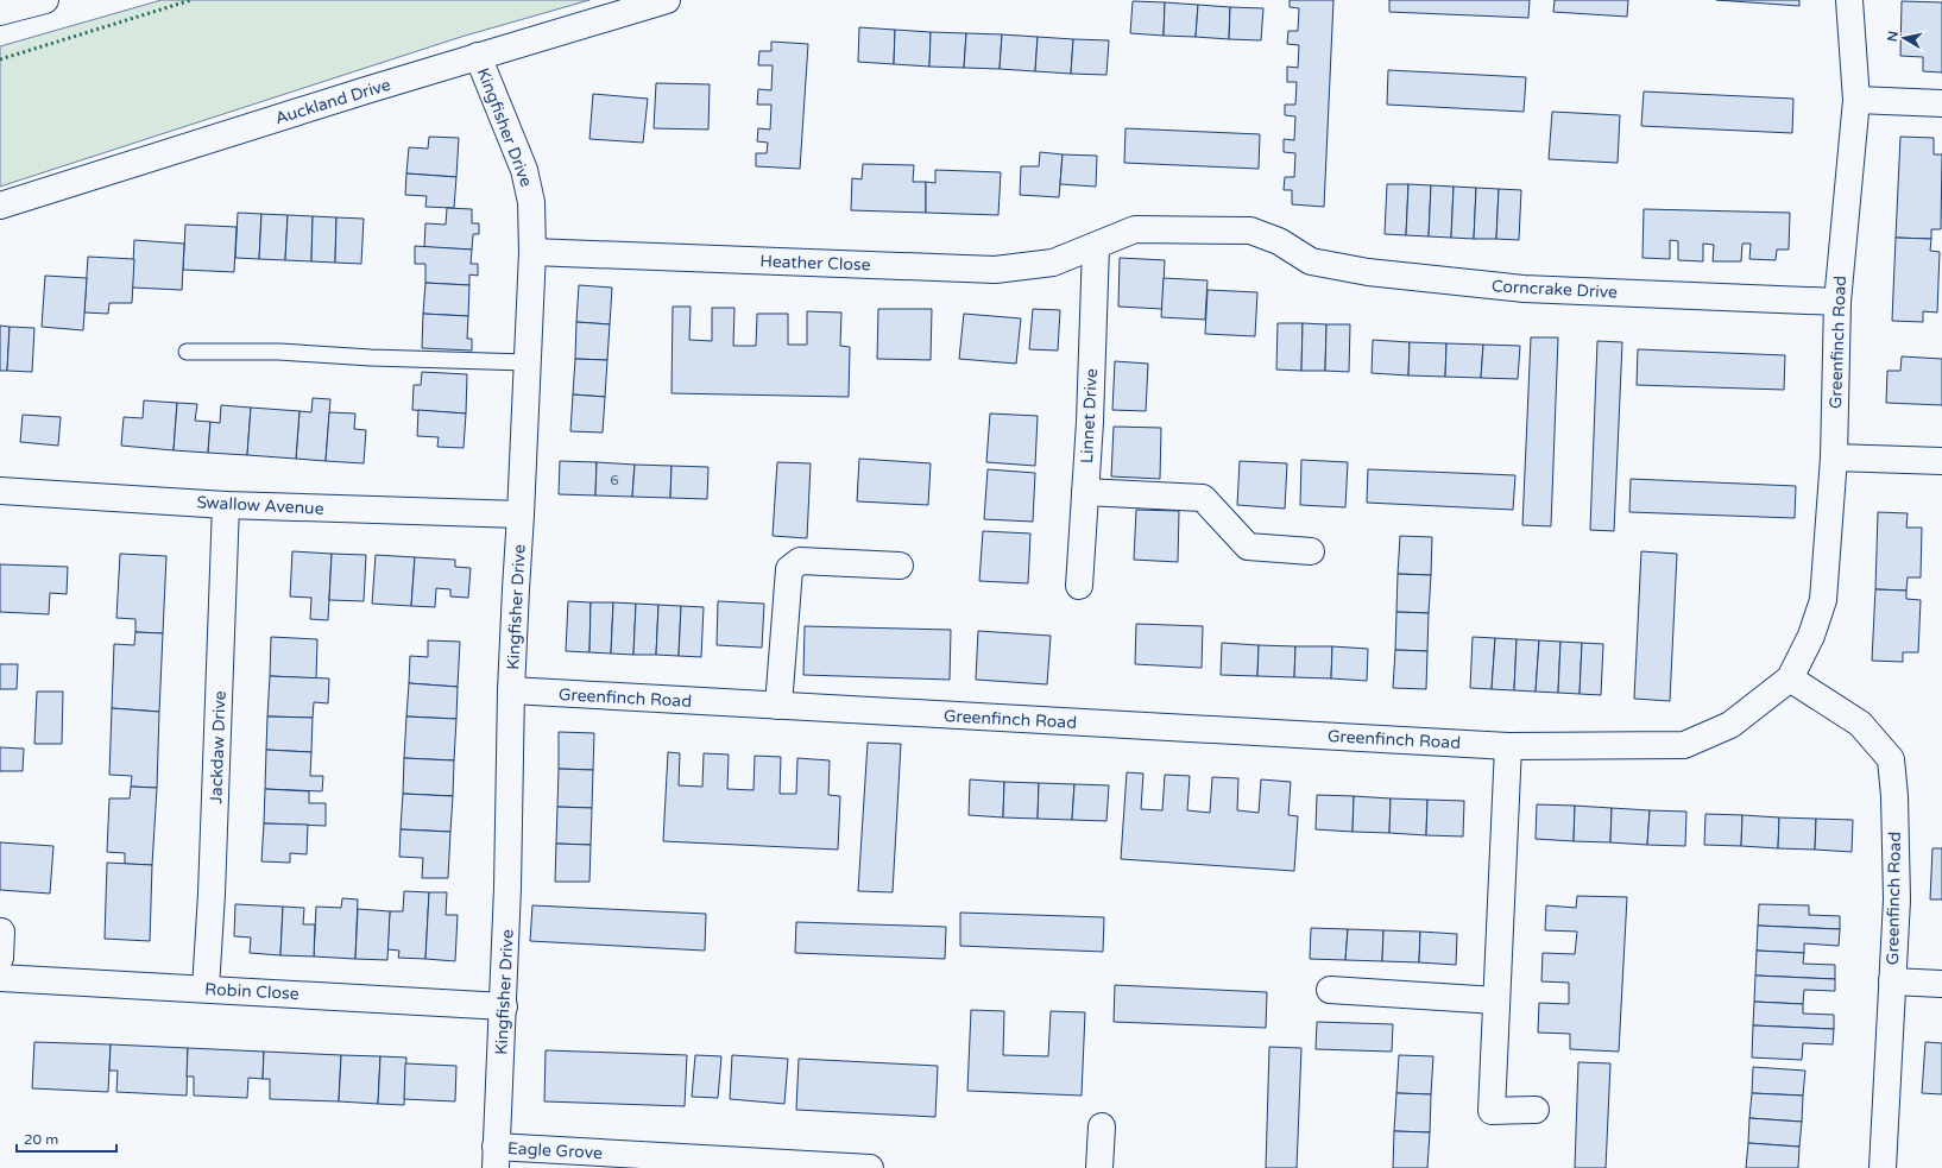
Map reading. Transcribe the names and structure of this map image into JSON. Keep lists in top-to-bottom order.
{
  "streets": {
    "main road": [
      "Auckland Drive",
      "Kingfisher Drive",
      "Heather Close",
      "Corncrake Drive",
      "Greenfinch Road",
      "Linnet Drive",
      "Swallow Avenue",
      "Jackdaw Drive",
      "Robin Close",
      "Eagle Grove"
    ]
  },
  "crossings": [
    ["Auckland Drive", "Kingfisher Drive"],
    ["Kingfisher Drive", "Heather Close"],
    ["Kingfisher Drive", "Greenfinch Road"],
    ["Kingfisher Drive", "Swallow Avenue"],
    ["Kingfisher Drive", "Robin Close"],
    ["Kingfisher Drive", "Eagle Grove"],
    ["Heather Close", "Corncrake Drive"],
    ["Heather Close", "Linnet Drive"],
    ["Corncrake Drive", "Greenfinch Road"],
    ["Corncrake Drive", "Linnet Drive"],
    ["Swallow Avenue", "Jackdaw Drive"],
    ["Jackdaw Drive", "Robin Close"]
  ],
  "house_numbers": ["6"],
  "scale_bar": "20 m",
  "north": "left"
}
